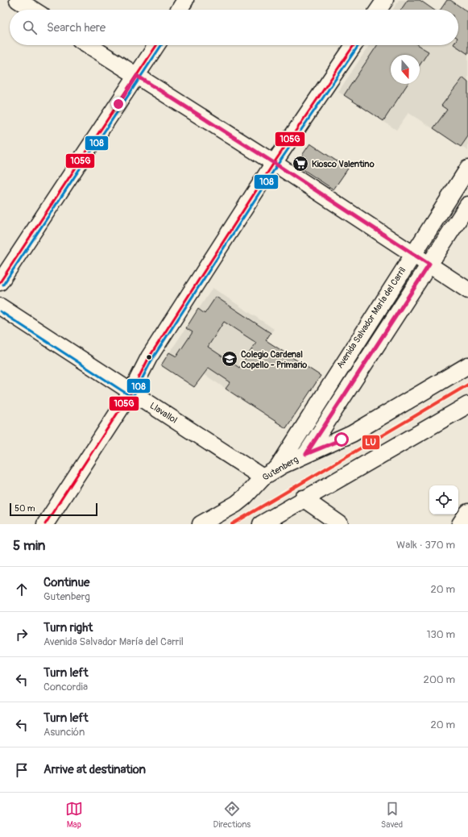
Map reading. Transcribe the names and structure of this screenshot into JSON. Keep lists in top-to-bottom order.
{
  "streets": {
    "street": ["Avenida Salvador María del Carril", "Llavallol", "Gutenberg"]
  },
  "crossings": [
    ["Avenida Salvador María del Carril", "Gutenberg"],
    ["Llavallol", "Gutenberg"]
  ],
  "places": {
    "supermarket": ["Kiosco Valentino"],
    "school or university": ["Colegio Cardenal Copello - Primario"]
  },
  "lines": ["transit line 105G", "transit line 108", "transit line LU"],
  "scale_bar": "50 m",
  "north": "bottom",
  "page": {
    "search": "Search here",
    "scale": "50 m",
    "heading": ["5 min", "Walk · 370 m"],
    "list": [
      ["Continue", "Gutenberg", "20 m"],
      ["Turn right", "Avenida Salvador María del Carril", "130 m"],
      ["Turn left", "Concordia", "200 m"],
      ["Turn left", "Asunción", "20 m"],
      "Arrive at destination"
    ],
    "nav": ["Map", "Directions", "Saved"]
  }
}
